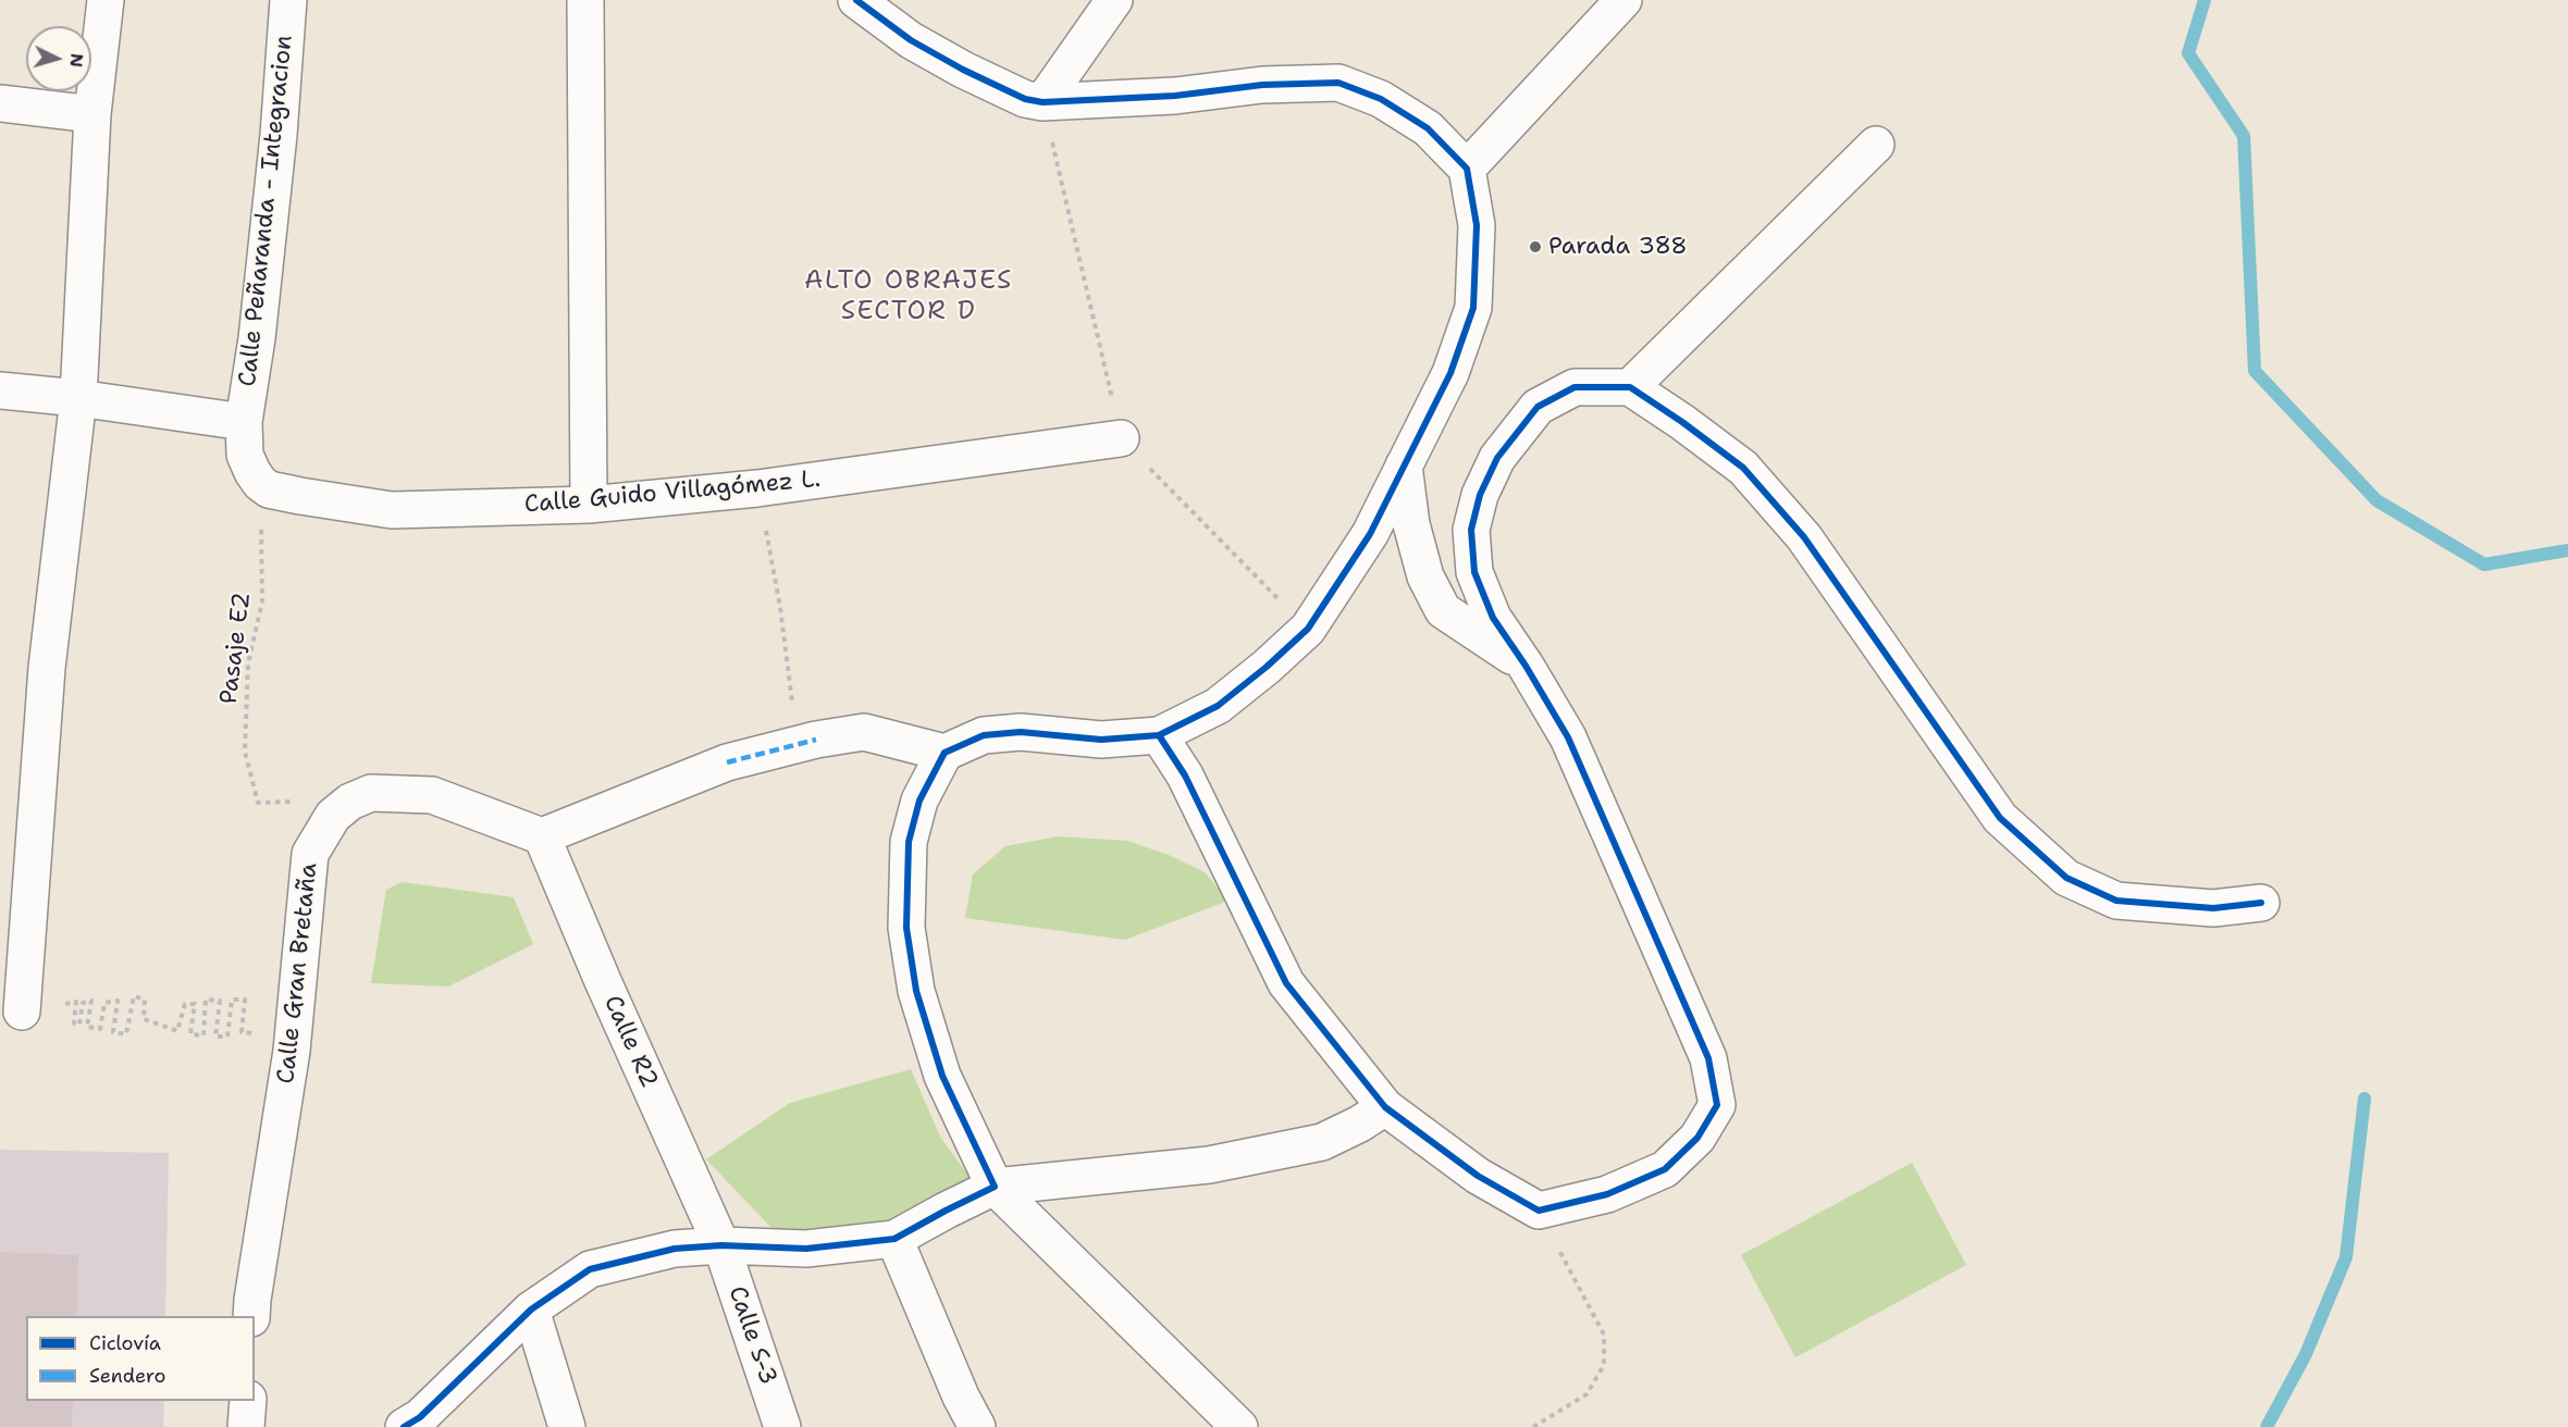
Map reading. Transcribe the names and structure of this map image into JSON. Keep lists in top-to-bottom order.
{
  "streets": {
    "street": [
      "Calle Peñaranda - Integracion",
      "Calle Guido Villagómez L.",
      "Calle Gran Bretaña",
      "Calle R2",
      "Calle S-3"
    ],
    "path": ["Pasaje E2"]
  },
  "crossings": [
    ["Calle Guido Villagómez L.", "Pasaje E2"],
    ["Pasaje E2", "Calle Gran Bretaña"],
    ["Calle R2", "Calle S-3"]
  ],
  "districts": ["ALTO OBRAJES SECTOR D"],
  "places": ["Parada 388"],
  "legend": ["Ciclovía", "Sendero"],
  "north": "right"
}
